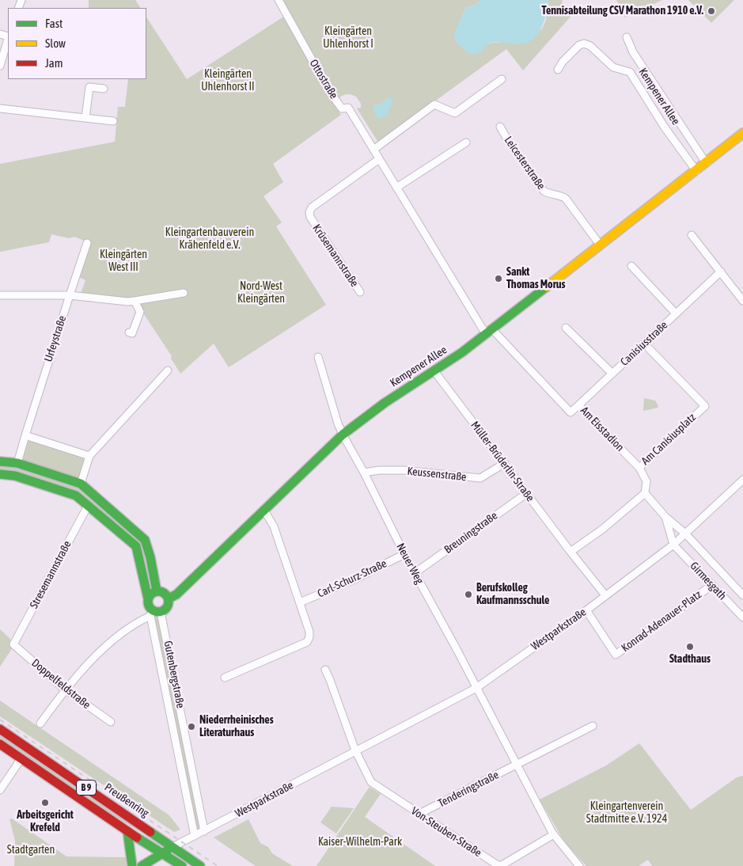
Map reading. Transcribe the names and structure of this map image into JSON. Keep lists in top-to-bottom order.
{
  "streets": {
    "street": [
      "Ottostraße",
      "Kempener Allee",
      "Leicesterstraße",
      "Krüsemannstraße",
      "Urfeystraße",
      "Canisiusstraße",
      "Am Eisstadion",
      "Am Canisiusplatz",
      "Müller-Brüderlin-Straße",
      "Keussenstraße",
      "Breuningstraße",
      "Neuer Weg",
      "Stresemannstraße",
      "Carl-Schurz-Straße",
      "Girmesgath",
      "Konrad-Adenauer-Platz",
      "Westparkstraße",
      "Gutenbergstraße",
      "Doppelfeldstraße",
      "B 9",
      "Tenderingstraße",
      "Preußenring",
      "Von-Steuben-Straße"
    ]
  },
  "crossings": [
    ["Ottostraße", "Kempener Allee"],
    ["Ottostraße", "Krüsemannstraße"],
    ["Ottostraße", "Am Eisstadion"],
    ["Kempener Allee", "Leicesterstraße"],
    ["Kempener Allee", "Am Eisstadion"],
    ["Kempener Allee", "Müller-Brüderlin-Straße"],
    ["Kempener Allee", "Neuer Weg"],
    ["Kempener Allee", "Gutenbergstraße"],
    ["Canisiusstraße", "Am Eisstadion"],
    ["Canisiusstraße", "Am Canisiusplatz"],
    ["Am Eisstadion", "Am Canisiusplatz"],
    ["Müller-Brüderlin-Straße", "Keussenstraße"],
    ["Müller-Brüderlin-Straße", "Breuningstraße"],
    ["Müller-Brüderlin-Straße", "Westparkstraße"],
    ["Keussenstraße", "Neuer Weg"],
    ["Breuningstraße", "Neuer Weg"],
    ["Neuer Weg", "Carl-Schurz-Straße"],
    ["Neuer Weg", "Westparkstraße"],
    ["Neuer Weg", "Tenderingstraße"],
    ["Neuer Weg", "Von-Steuben-Straße"],
    ["Stresemannstraße", "Doppelfeldstraße"],
    ["Girmesgath", "Konrad-Adenauer-Platz"],
    ["Girmesgath", "Westparkstraße"],
    ["Konrad-Adenauer-Platz", "Westparkstraße"],
    ["Westparkstraße", "Gutenbergstraße"],
    ["Westparkstraße", "Preußenring"],
    ["Westparkstraße", "Von-Steuben-Straße"],
    ["Tenderingstraße", "Von-Steuben-Straße"]
  ],
  "parks": [
    "Kleingärten Uhlenhorst I",
    "Kleingärten Uhlenhorst II",
    "Kleingartenbauverein Krähenfeld e.V.",
    "Kleingärten West III",
    "Nord-West Kleingärten",
    "Kleingartenverein Stadtmitte e.V. 1924",
    "Kaiser-Wilhelm-Park",
    "Stadtgarten"
  ],
  "places": [
    "Tennisabteilung CSV Marathon 1910 e.V.",
    "Sankt Thomas Morus",
    "Berufskolleg Kaufmannsschule",
    "Stadthaus",
    "Niederrheinisches Literaturhaus",
    "Arbeitsgericht Krefeld"
  ],
  "legend": ["Fast", "Slow", "Jam"]
}
